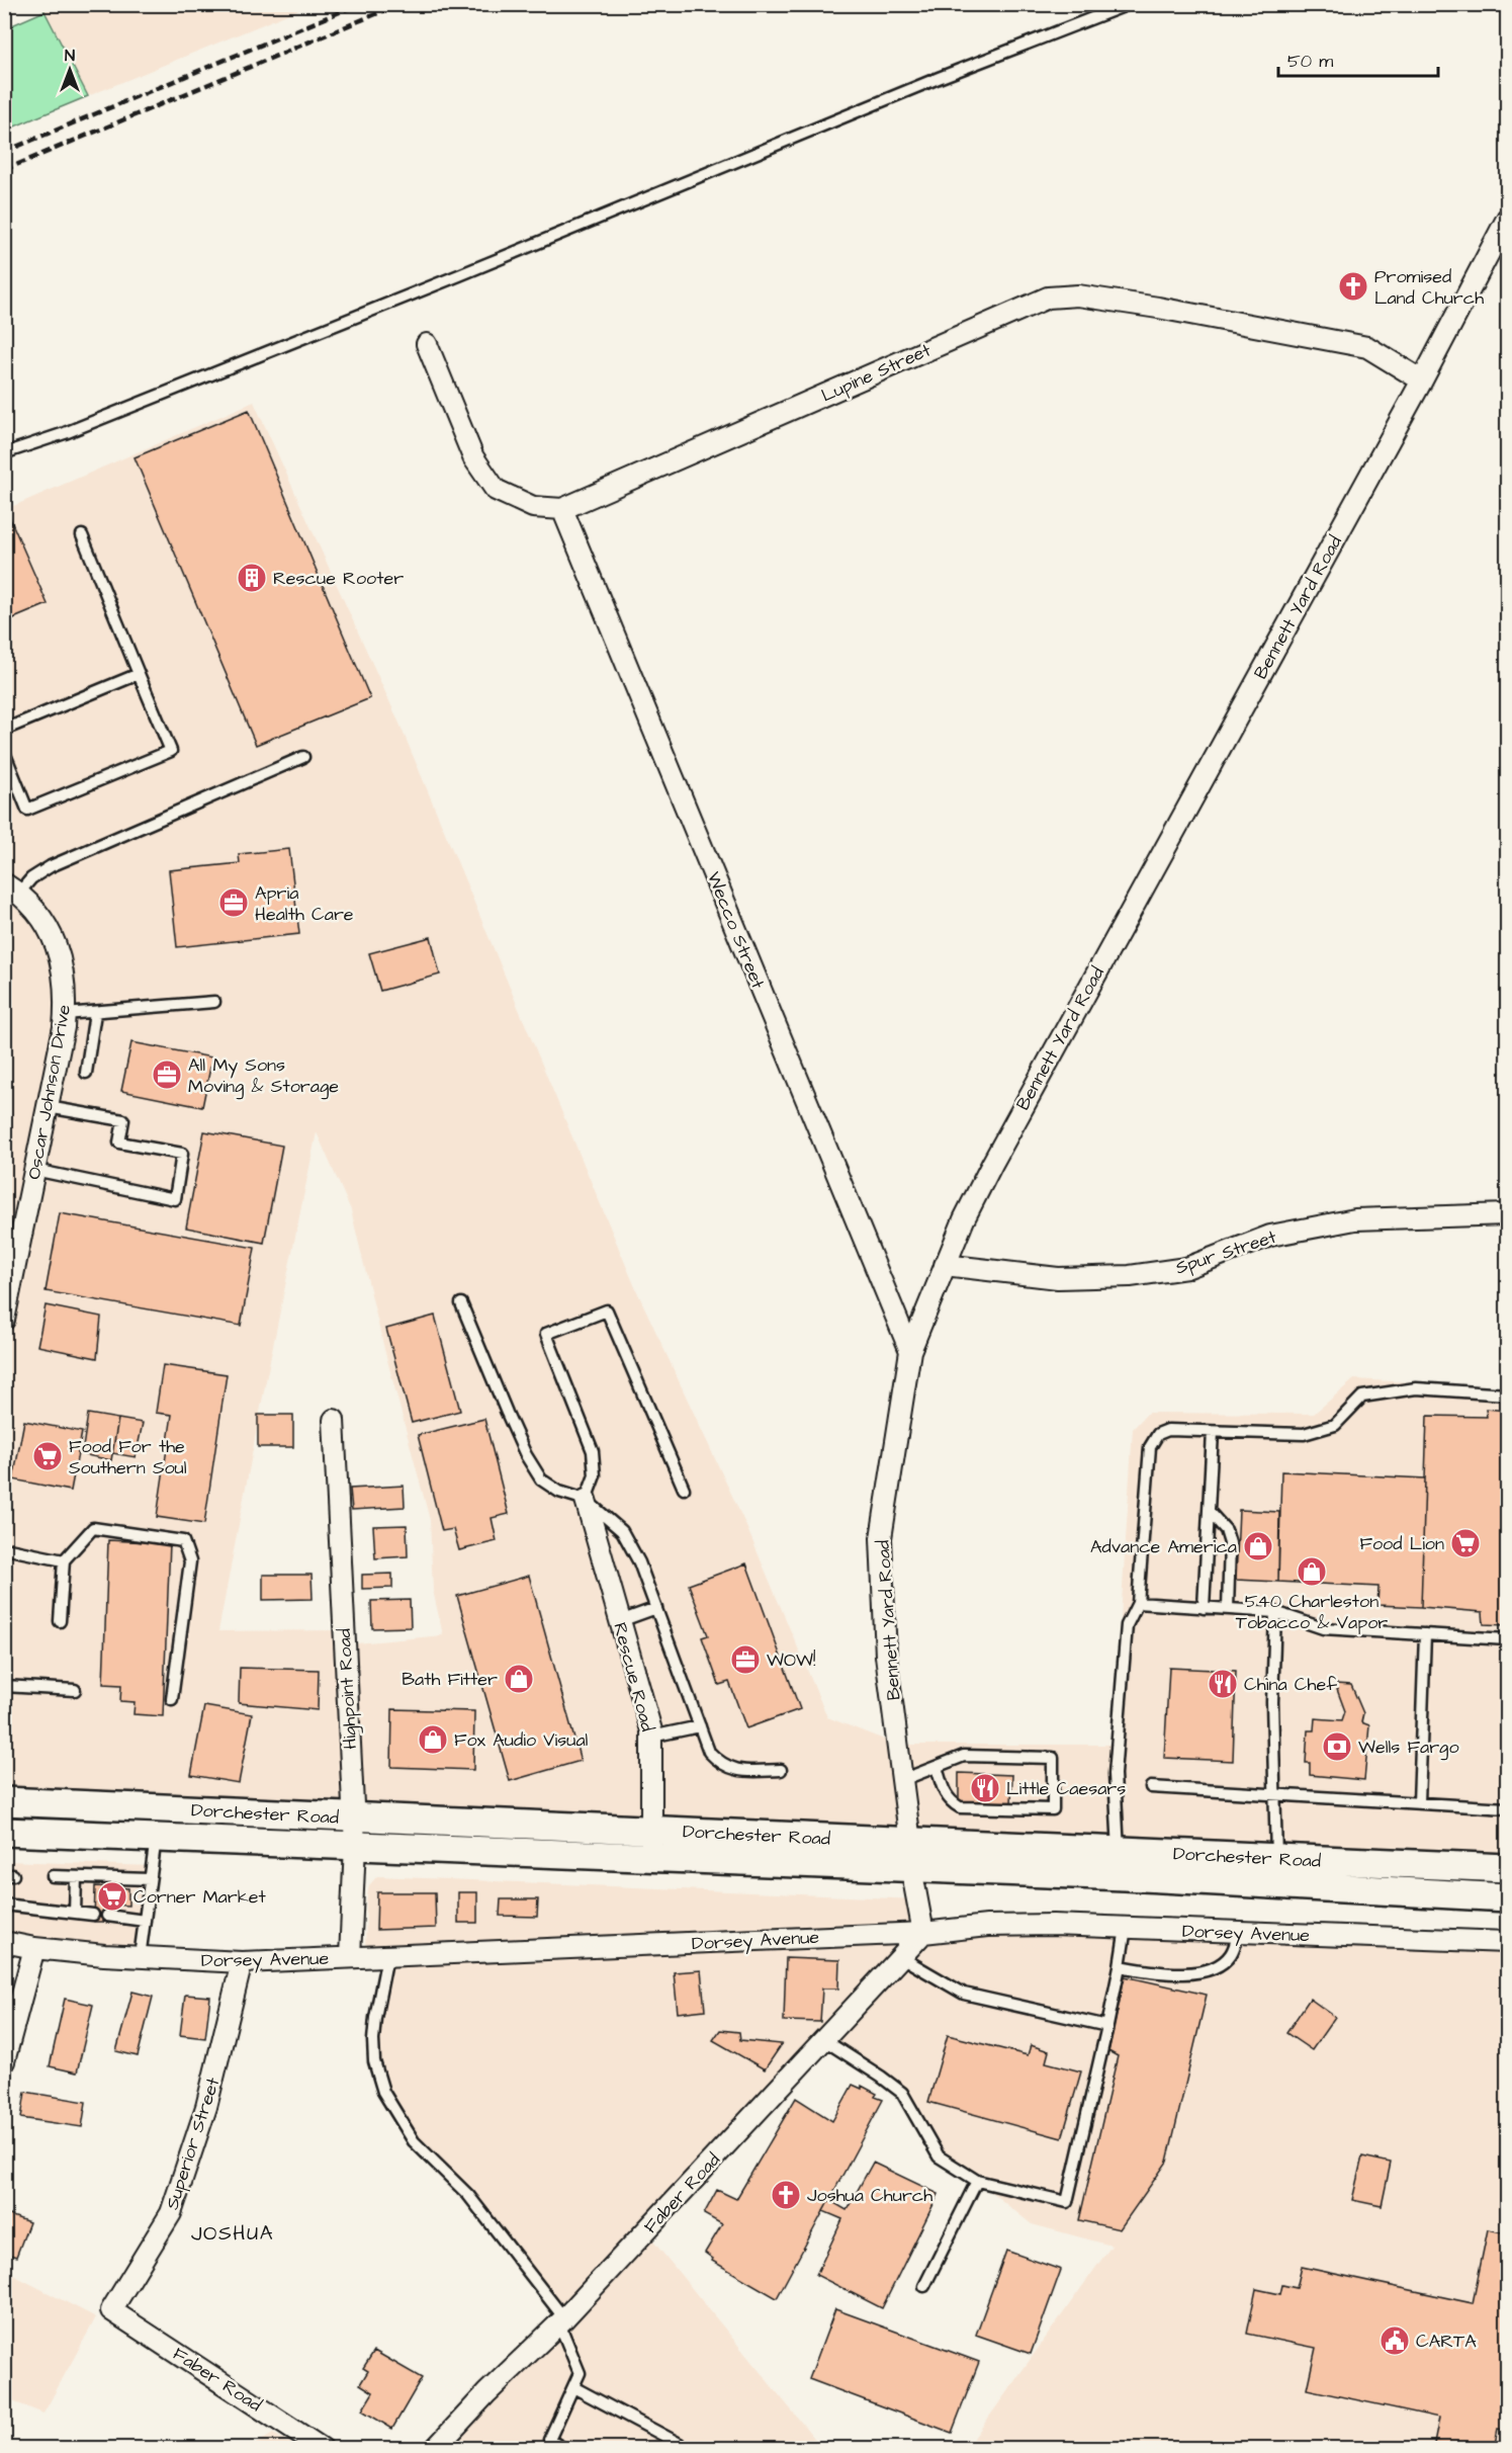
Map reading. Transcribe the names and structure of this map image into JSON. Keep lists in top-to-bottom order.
{
  "streets": {
    "main road": ["Dorchester Road"],
    "street": [
      "Lupine Street",
      "Bennett Yard Road",
      "Wecco Street",
      "Oscar Johnson Drive",
      "Spur Street",
      "Rescue Road",
      "Highpoint Road",
      "Dorsey Avenue",
      "Superior Street",
      "Faber Road"
    ]
  },
  "crossings": [
    ["Lupine Street", "Bennett Yard Road"],
    ["Lupine Street", "Wecco Street"],
    ["Bennett Yard Road", "Wecco Street"],
    ["Bennett Yard Road", "Spur Street"],
    ["Bennett Yard Road", "Dorchester Road"],
    ["Bennett Yard Road", "Dorsey Avenue"],
    ["Bennett Yard Road", "Faber Road"],
    ["Rescue Road", "Dorchester Road"],
    ["Highpoint Road", "Dorchester Road"],
    ["Highpoint Road", "Dorsey Avenue"],
    ["Dorsey Avenue", "Superior Street"],
    ["Dorsey Avenue", "Faber Road"],
    ["Superior Street", "Faber Road"]
  ],
  "districts": ["JOSHUA"],
  "places": {
    "church": ["Promised Land Church", "Joshua Church"],
    "building": ["Rescue Rooter"],
    "office": ["Apria Health Care", "All My Sons Moving & Storage", "WOW!"],
    "supermarket": ["Food For the Southern Soul", "Food Lion", "Corner Market"],
    "shop": [
      "Advance America",
      "540 Charleston Tobacco & Vapor",
      "Bath Fitter",
      "Fox Audio Visual"
    ],
    "restaurant": ["China Chef", "Little Caesars"],
    "bank": ["Wells Fargo"],
    "public building": ["CARTA"]
  },
  "scale_bar": "50 m",
  "north": "top"
}
